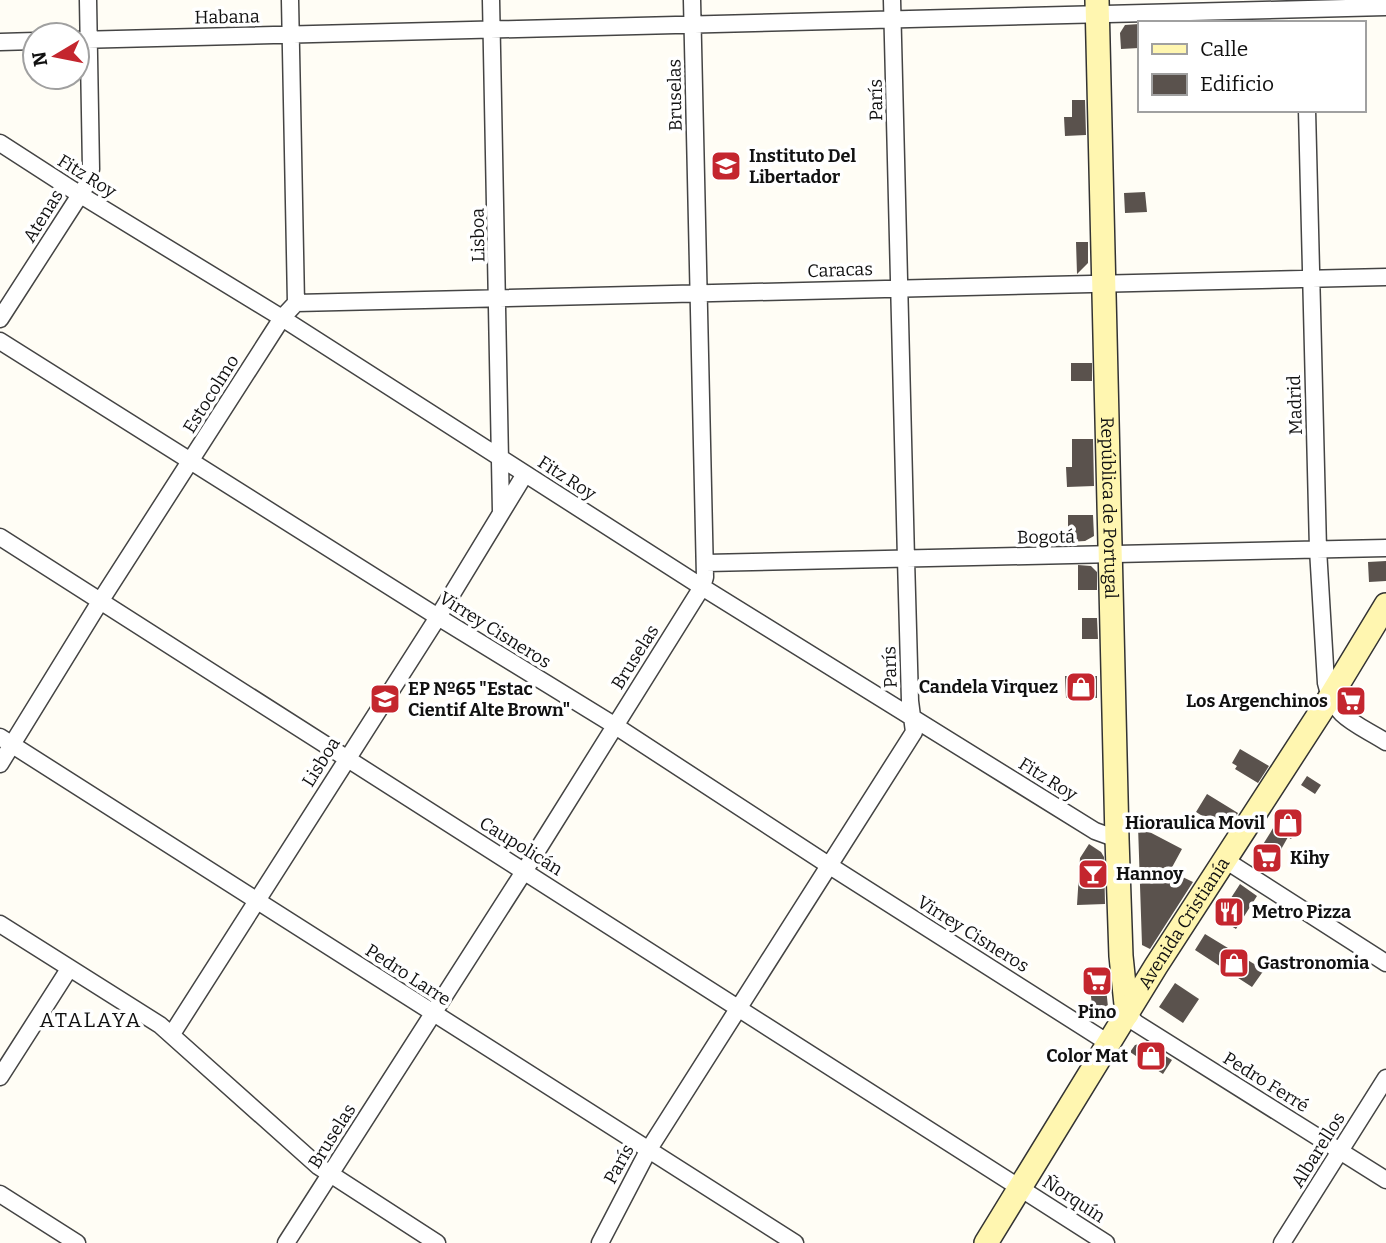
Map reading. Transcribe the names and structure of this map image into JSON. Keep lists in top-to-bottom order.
{
  "streets": {
    "main road": ["República de Portugal", "Avenida Cristianía"],
    "street": [
      "Habana",
      "Bruselas",
      "París",
      "Fitz Roy",
      "Atenas",
      "Lisboa",
      "Caracas",
      "Estocolmo",
      "Madrid",
      "Bogotá",
      "Virrey Cisneros",
      "Caupolicán",
      "Pedro Larre",
      "Pedro Ferré",
      "Albarellos",
      "Ñorquín"
    ]
  },
  "crossings": [
    ["Habana", "Bruselas"],
    ["Habana", "París"],
    ["Habana", "Lisboa"],
    ["Habana", "República de Portugal"],
    ["Bruselas", "Fitz Roy"],
    ["Bruselas", "Caracas"],
    ["Bruselas", "Bogotá"],
    ["Bruselas", "Virrey Cisneros"],
    ["Bruselas", "Caupolicán"],
    ["Bruselas", "Pedro Larre"],
    ["París", "Fitz Roy"],
    ["París", "Caracas"],
    ["París", "Bogotá"],
    ["París", "Virrey Cisneros"],
    ["París", "Caupolicán"],
    ["París", "Pedro Larre"],
    ["Fitz Roy", "Atenas"],
    ["Fitz Roy", "Lisboa"],
    ["Fitz Roy", "Estocolmo"],
    ["Fitz Roy", "República de Portugal"],
    ["Lisboa", "Caracas"],
    ["Lisboa", "Virrey Cisneros"],
    ["Lisboa", "Caupolicán"],
    ["Lisboa", "Pedro Larre"],
    ["Caracas", "Estocolmo"],
    ["Caracas", "Madrid"],
    ["Caracas", "República de Portugal"],
    ["Estocolmo", "Virrey Cisneros"],
    ["Estocolmo", "Caupolicán"],
    ["Estocolmo", "Pedro Larre"],
    ["Madrid", "Bogotá"],
    ["Madrid", "Avenida Cristianía"],
    ["República de Portugal", "Bogotá"],
    ["República de Portugal", "Avenida Cristianía"],
    ["República de Portugal", "Pedro Ferré"],
    ["Virrey Cisneros", "Avenida Cristianía"],
    ["Caupolicán", "Avenida Cristianía"],
    ["Caupolicán", "Ñorquín"],
    ["Avenida Cristianía", "Pedro Ferré"],
    ["Avenida Cristianía", "Ñorquín"],
    ["Pedro Ferré", "Albarellos"]
  ],
  "districts": ["ATALAYA"],
  "places": {
    "school or university": ["Instituto Del Libertador", "EP Nº65 \"Estac Cientif Alte Brown\""],
    "shop": [
      "Candela Virquez",
      "Hioraulica Movil",
      "Gastronomia",
      "Color Mat"
    ],
    "supermarket": ["Los Argenchinos", "Kihy", "Pino"],
    "bar": ["Hannoy"],
    "restaurant": ["Metro Pizza"]
  },
  "legend": ["Calle", "Edificio"],
  "north": "left"
}
